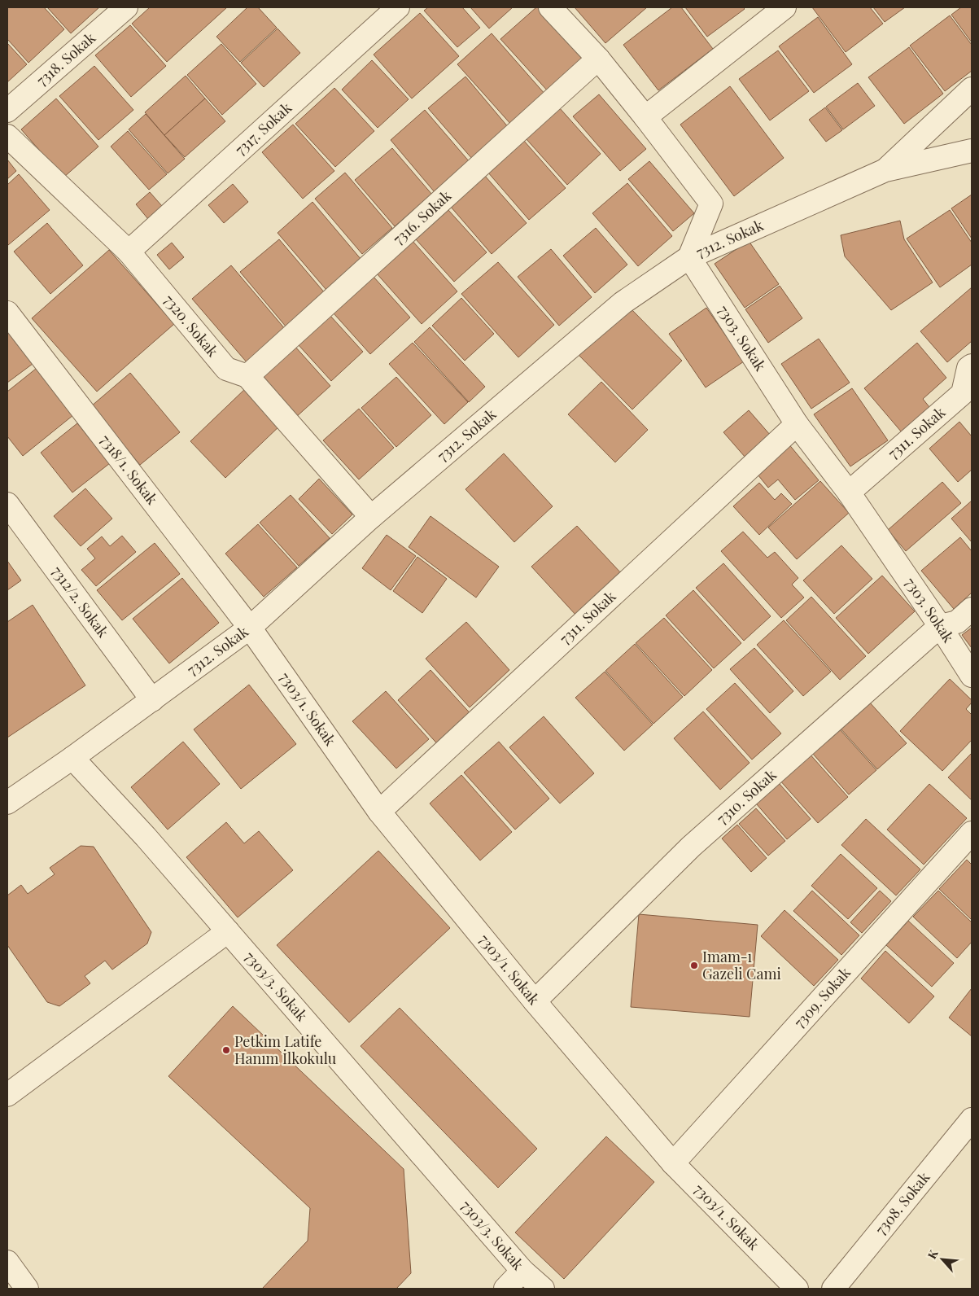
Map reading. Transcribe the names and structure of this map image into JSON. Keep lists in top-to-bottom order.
{
  "streets": {
    "street": [
      "7318. Sokak",
      "7317. Sokak",
      "7316. Sokak",
      "7312. Sokak",
      "7320. Sokak",
      "7303. Sokak",
      "7311. Sokak",
      "7318/1. Sokak",
      "7312/2. Sokak",
      "7303/1. Sokak",
      "7310. Sokak",
      "7303/3. Sokak",
      "7309. Sokak",
      "7308. Sokak"
    ]
  },
  "crossings": [
    ["7317. Sokak", "7320. Sokak"],
    ["7316. Sokak", "7320. Sokak"],
    ["7312. Sokak", "7320. Sokak"],
    ["7312. Sokak", "7303. Sokak"],
    ["7312. Sokak", "7318/1. Sokak"],
    ["7312. Sokak", "7312/2. Sokak"],
    ["7312. Sokak", "7303/1. Sokak"],
    ["7312. Sokak", "7303/3. Sokak"],
    ["7303. Sokak", "7311. Sokak"],
    ["7303. Sokak", "7310. Sokak"],
    ["7311. Sokak", "7303/1. Sokak"],
    ["7318/1. Sokak", "7303/1. Sokak"],
    ["7303/1. Sokak", "7310. Sokak"],
    ["7303/1. Sokak", "7309. Sokak"]
  ],
  "places": ["Imam-ı Gazeli Cami", "Petkim Latife Hanım İlkokulu"],
  "north": "top left"
}
